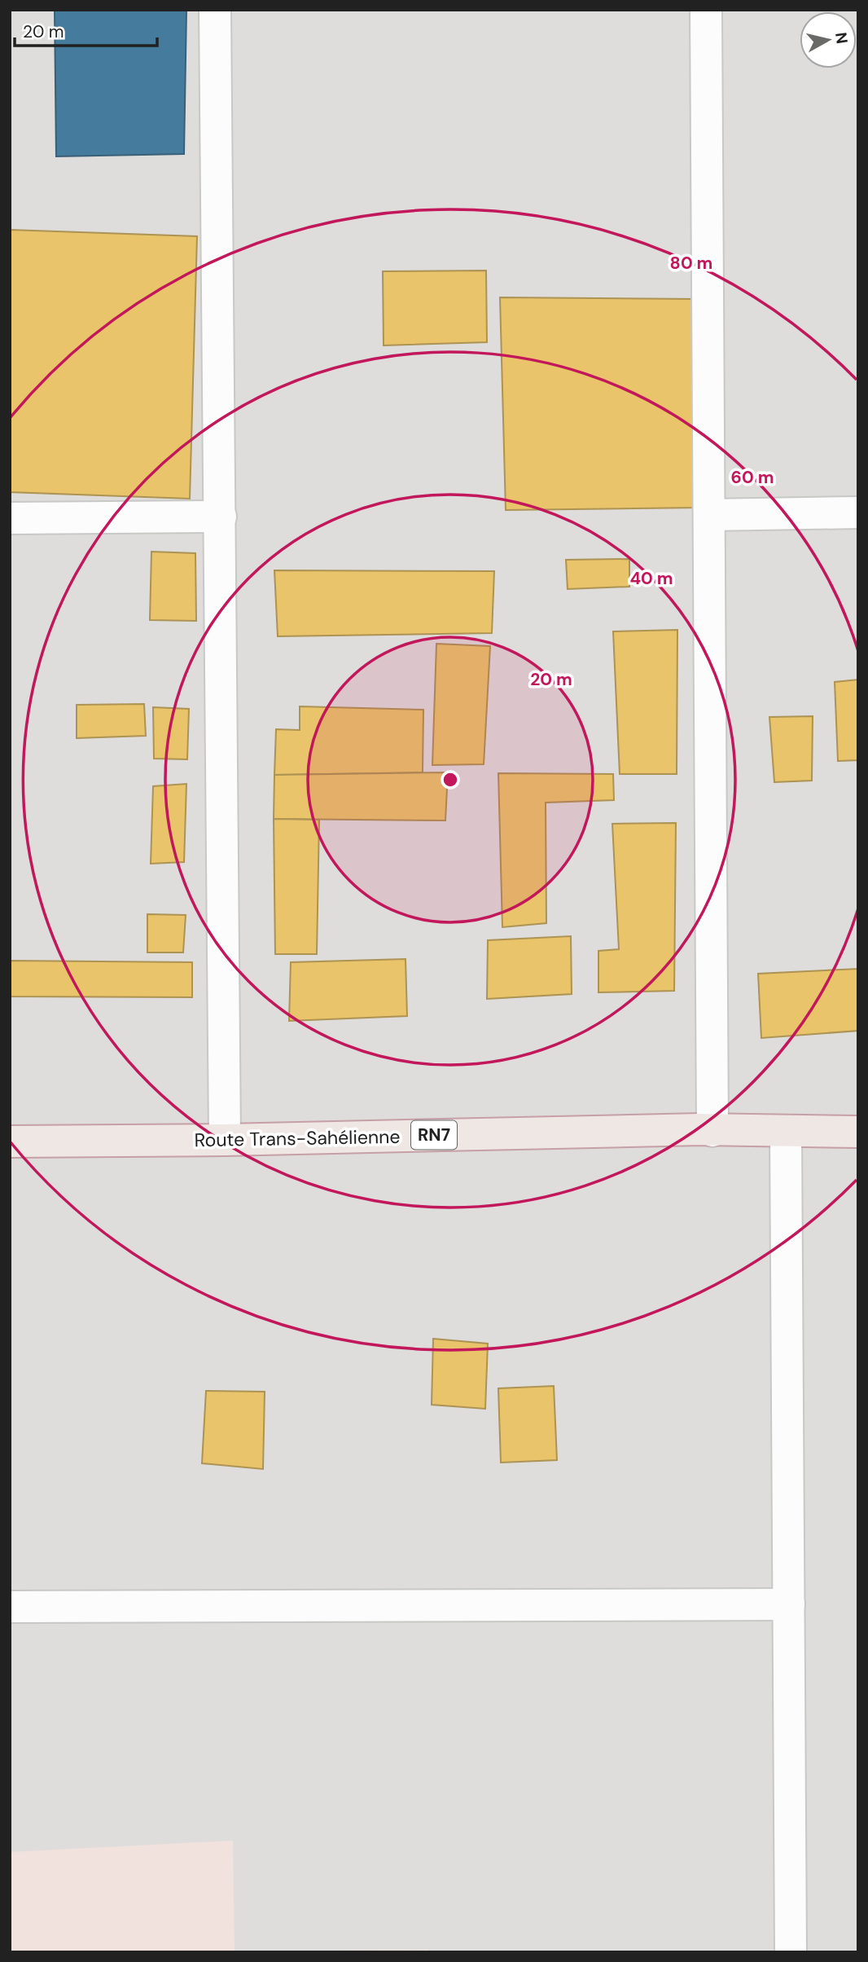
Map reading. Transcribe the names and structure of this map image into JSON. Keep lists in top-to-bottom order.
{
  "streets": {
    "highway": ["RN7", "Route Trans-Sahélienne"]
  },
  "scale_bar": "20 m",
  "north": "right",
  "rings": [
    "80 m",
    "60 m",
    "40 m",
    "20 m"
  ]
}
